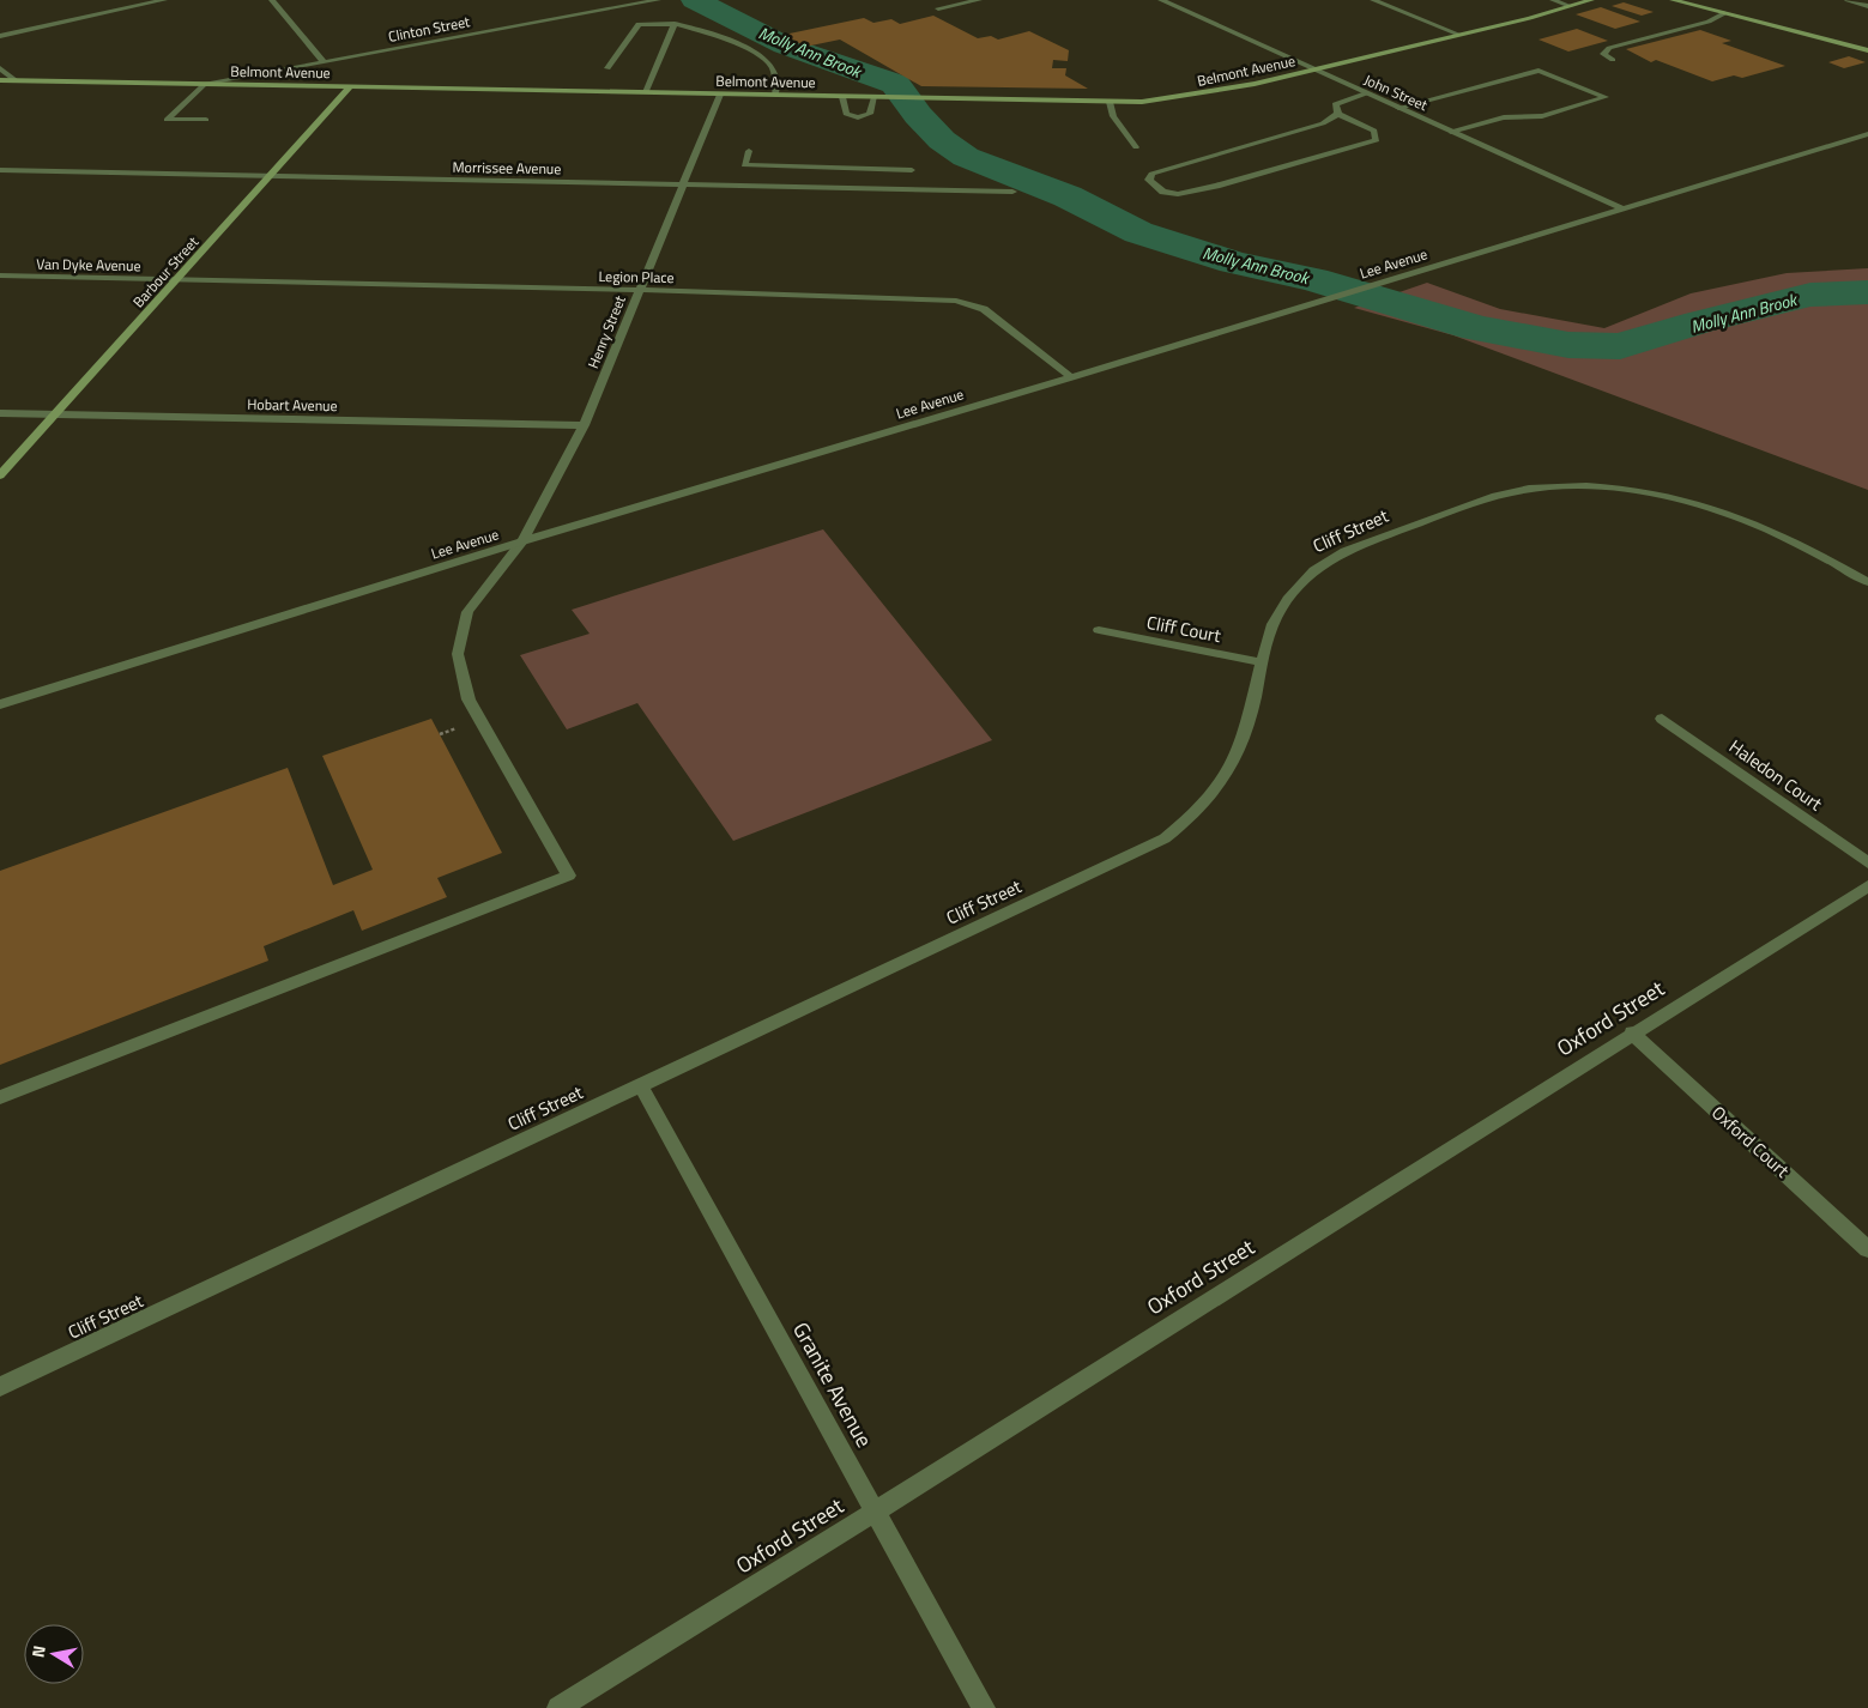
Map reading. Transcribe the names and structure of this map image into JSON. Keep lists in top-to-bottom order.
{
  "streets": {
    "main road": ["Belmont Avenue", "Barbour Street"],
    "street": [
      "Clinton Street",
      "John Street",
      "Morrissee Avenue",
      "Lee Avenue",
      "Van Dyke Avenue",
      "Legion Place",
      "Henry Street",
      "Hobart Avenue",
      "Cliff Street",
      "Cliff Court",
      "Haledon Court",
      "Oxford Street",
      "Oxford Court",
      "Granite Avenue"
    ]
  },
  "crossings": [
    ["Clinton Street", "Belmont Avenue"],
    ["Belmont Avenue", "John Street"],
    ["Belmont Avenue", "Barbour Street"],
    ["Belmont Avenue", "Henry Street"],
    ["John Street", "Lee Avenue"],
    ["Morrissee Avenue", "Barbour Street"],
    ["Morrissee Avenue", "Henry Street"],
    ["Lee Avenue", "Legion Place"],
    ["Lee Avenue", "Henry Street"],
    ["Van Dyke Avenue", "Barbour Street"],
    ["Van Dyke Avenue", "Legion Place"],
    ["Barbour Street", "Legion Place"],
    ["Barbour Street", "Hobart Avenue"],
    ["Legion Place", "Henry Street"],
    ["Henry Street", "Hobart Avenue"],
    ["Cliff Street", "Cliff Court"],
    ["Cliff Street", "Granite Avenue"],
    ["Oxford Street", "Oxford Court"],
    ["Oxford Street", "Granite Avenue"]
  ],
  "water": ["Molly Ann Brook"],
  "north": "left"
}
